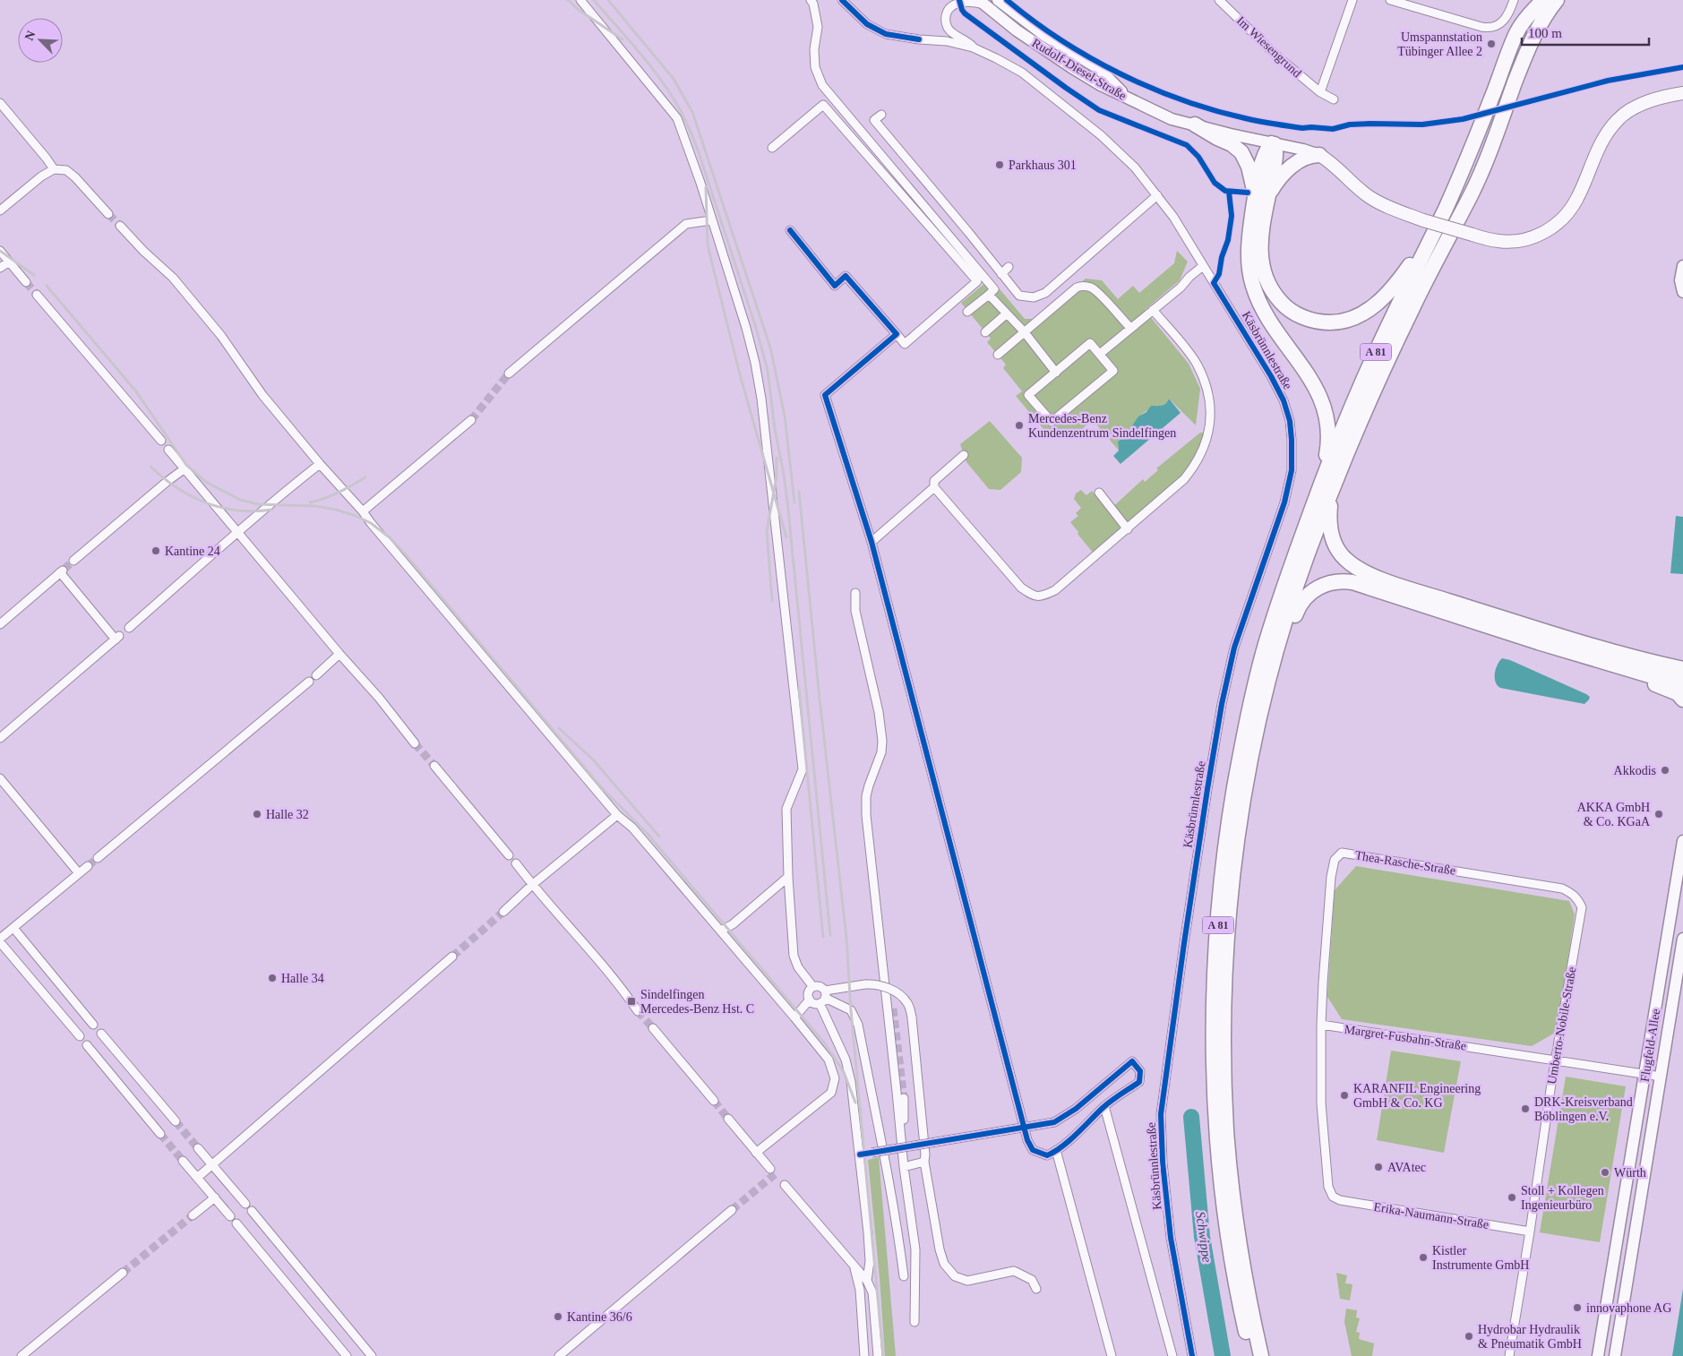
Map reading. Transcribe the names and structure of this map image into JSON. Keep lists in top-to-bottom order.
{
  "streets": {
    "highway": ["A 81"],
    "main road": ["Rudolf-Diesel-Straße", "Flugfeld-Allee"],
    "street": [
      "Im Wiesengrund",
      "Käsbrünnlestraße",
      "Thea-Rasche-Straße",
      "Umberto-Nobile-Straße",
      "Margret-Fusbahn-Straße",
      "Erika-Naumann-Straße"
    ]
  },
  "crossings": [
    ["Thea-Rasche-Straße", "Umberto-Nobile-Straße"],
    ["Thea-Rasche-Straße", "Margret-Fusbahn-Straße"],
    ["Thea-Rasche-Straße", "Erika-Naumann-Straße"],
    ["Umberto-Nobile-Straße", "Margret-Fusbahn-Straße"],
    ["Umberto-Nobile-Straße", "Erika-Naumann-Straße"],
    ["Margret-Fusbahn-Straße", "Flugfeld-Allee"],
    ["Margret-Fusbahn-Straße", "Erika-Naumann-Straße"]
  ],
  "water": ["Schwippe"],
  "places": {
    "other": [
      "Umspannstation Tübinger Allee 2",
      "Parkhaus 301",
      "Mercedes-Benz Kundenzentrum Sindelfingen",
      "Kantine 24",
      "Akkodis",
      "Halle 32",
      "AKKA GmbH & Co. KGaA",
      "Halle 34",
      "KARANFIL Engineering GmbH & Co. KG",
      "DRK-Kreisverband Böblingen e.V.",
      "AVAtec",
      "Würth",
      "Stoll + Kollegen Ingenieurbüro",
      "Kistler Instrumente GmbH",
      "innovaphone AG",
      "Kantine 36/6",
      "Hydrobar Hydraulik & Pneumatik GmbH"
    ],
    "transit": ["Sindelfingen Mercedes-Benz Hst. C"]
  },
  "scale_bar": "100 m",
  "north": "top left"
}
